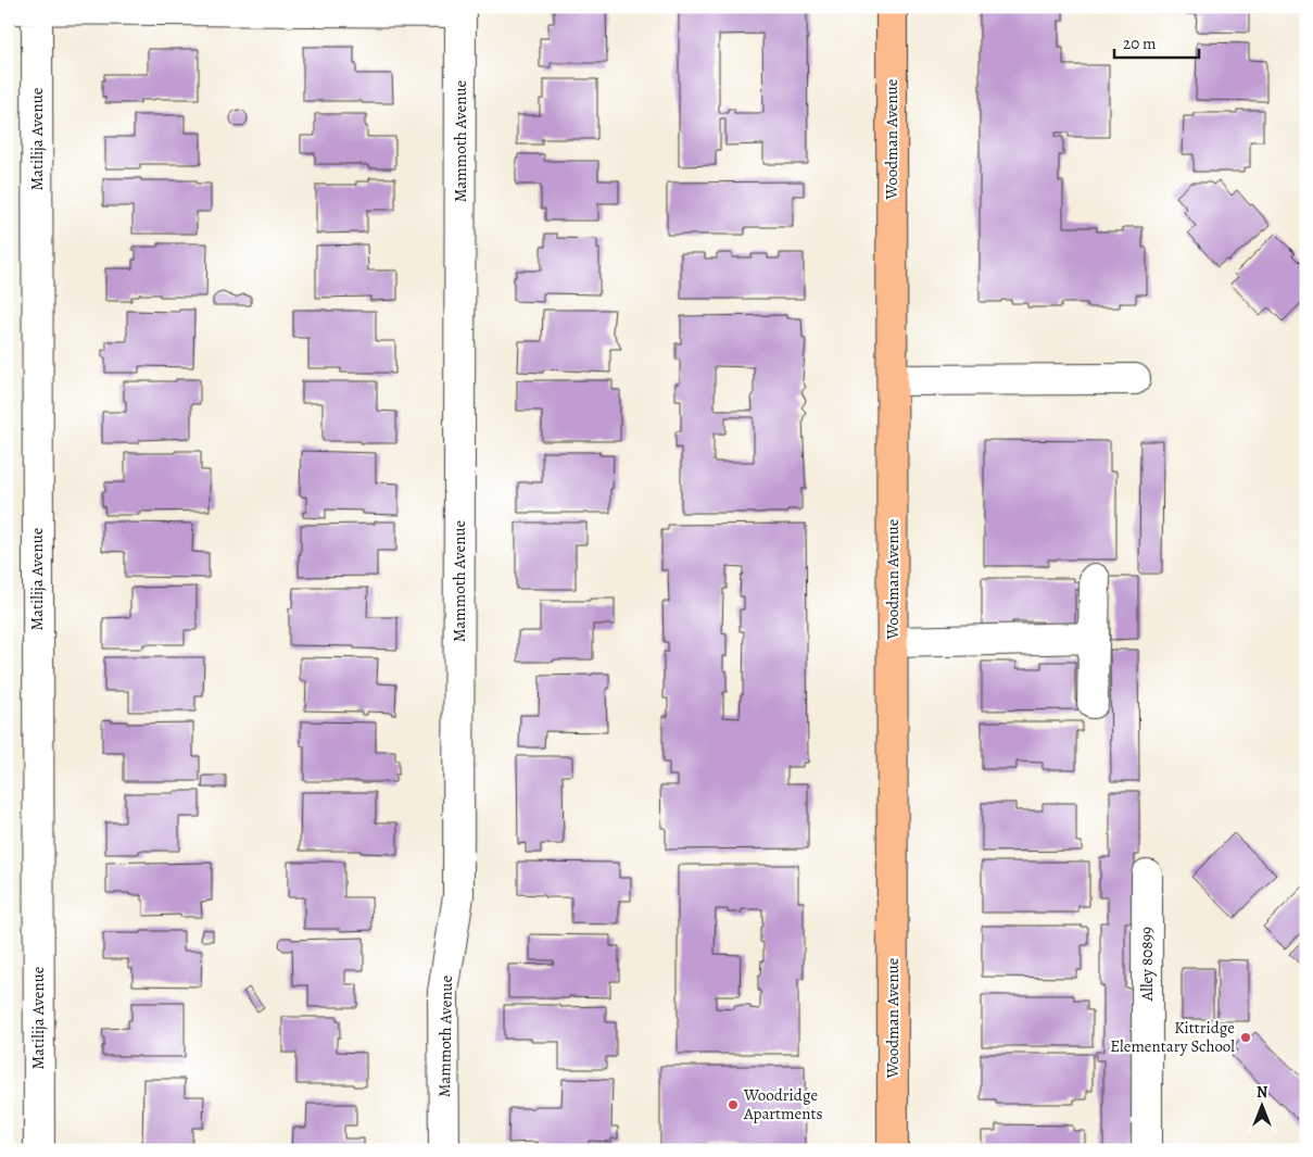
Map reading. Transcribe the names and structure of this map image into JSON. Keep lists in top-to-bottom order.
{
  "streets": {
    "main road": ["Woodman Avenue"],
    "street": ["Matilija Avenue", "Mammoth Avenue", "Alley 80899"]
  },
  "crossings": [
    ["Matilija Avenue", "Mammoth Avenue"]
  ],
  "places": ["Kittridge Elementary School", "Woodridge Apartments"],
  "scale_bar": "20 m",
  "north": "top"
}
